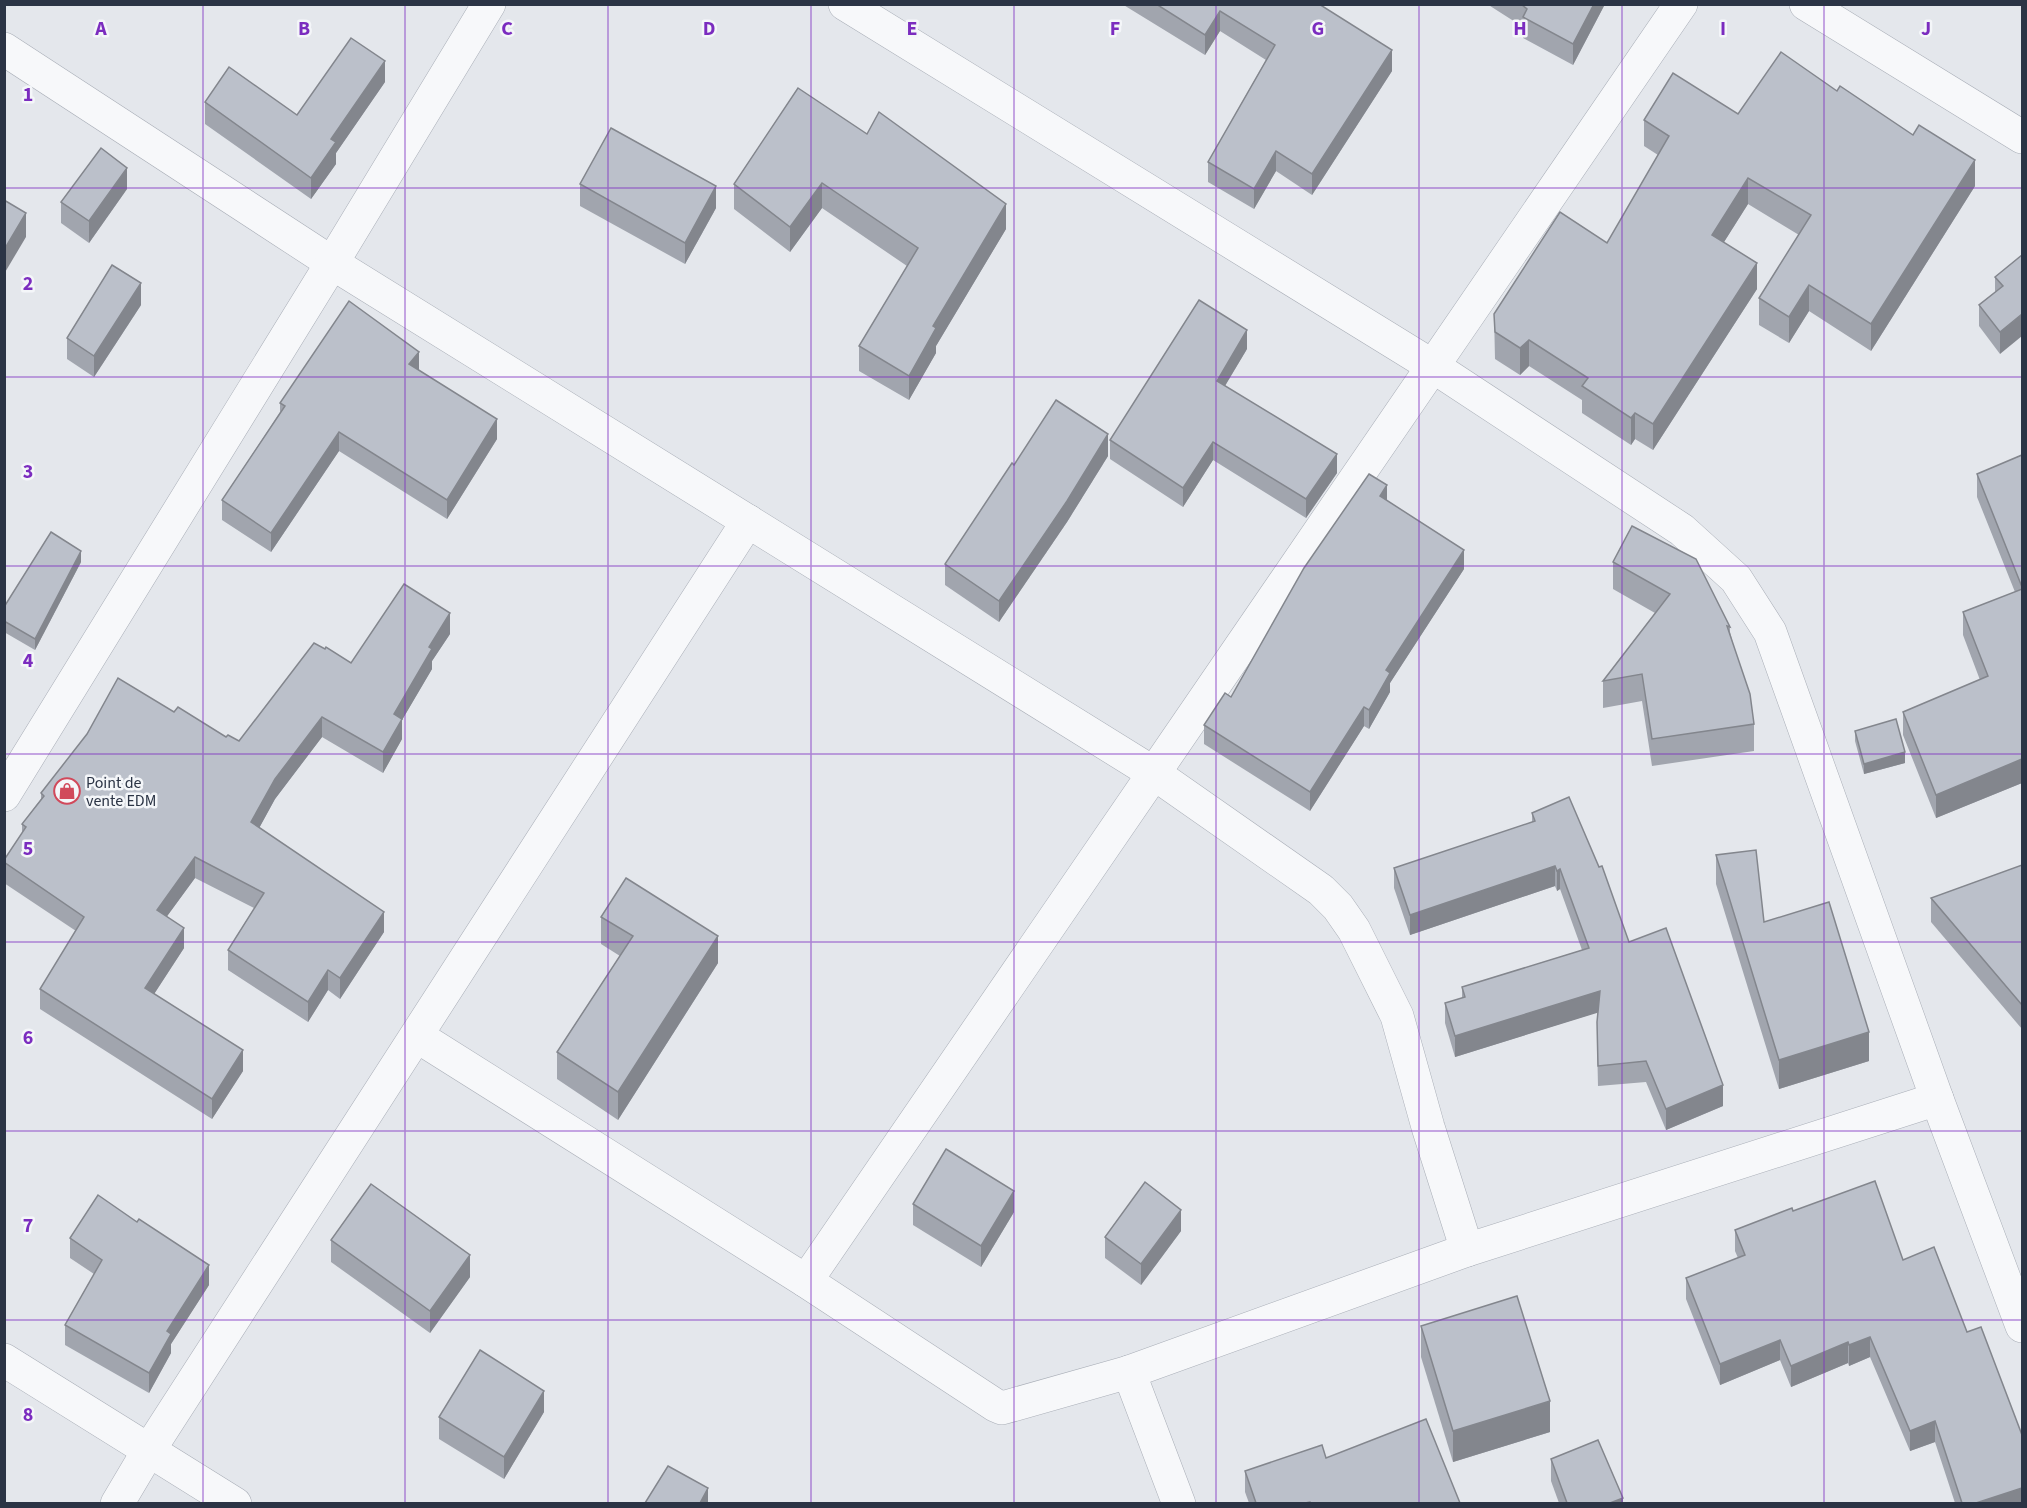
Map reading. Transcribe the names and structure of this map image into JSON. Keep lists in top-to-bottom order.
{
  "places": {
    "shop": ["Point de vente EDM"]
  },
  "grid": {
    "columns": [
      "A",
      "B",
      "C",
      "D",
      "E",
      "F",
      "G",
      "H",
      "I",
      "J"
    ],
    "rows": [
      "1",
      "2",
      "3",
      "4",
      "5",
      "6",
      "7",
      "8"
    ]
  }
}
